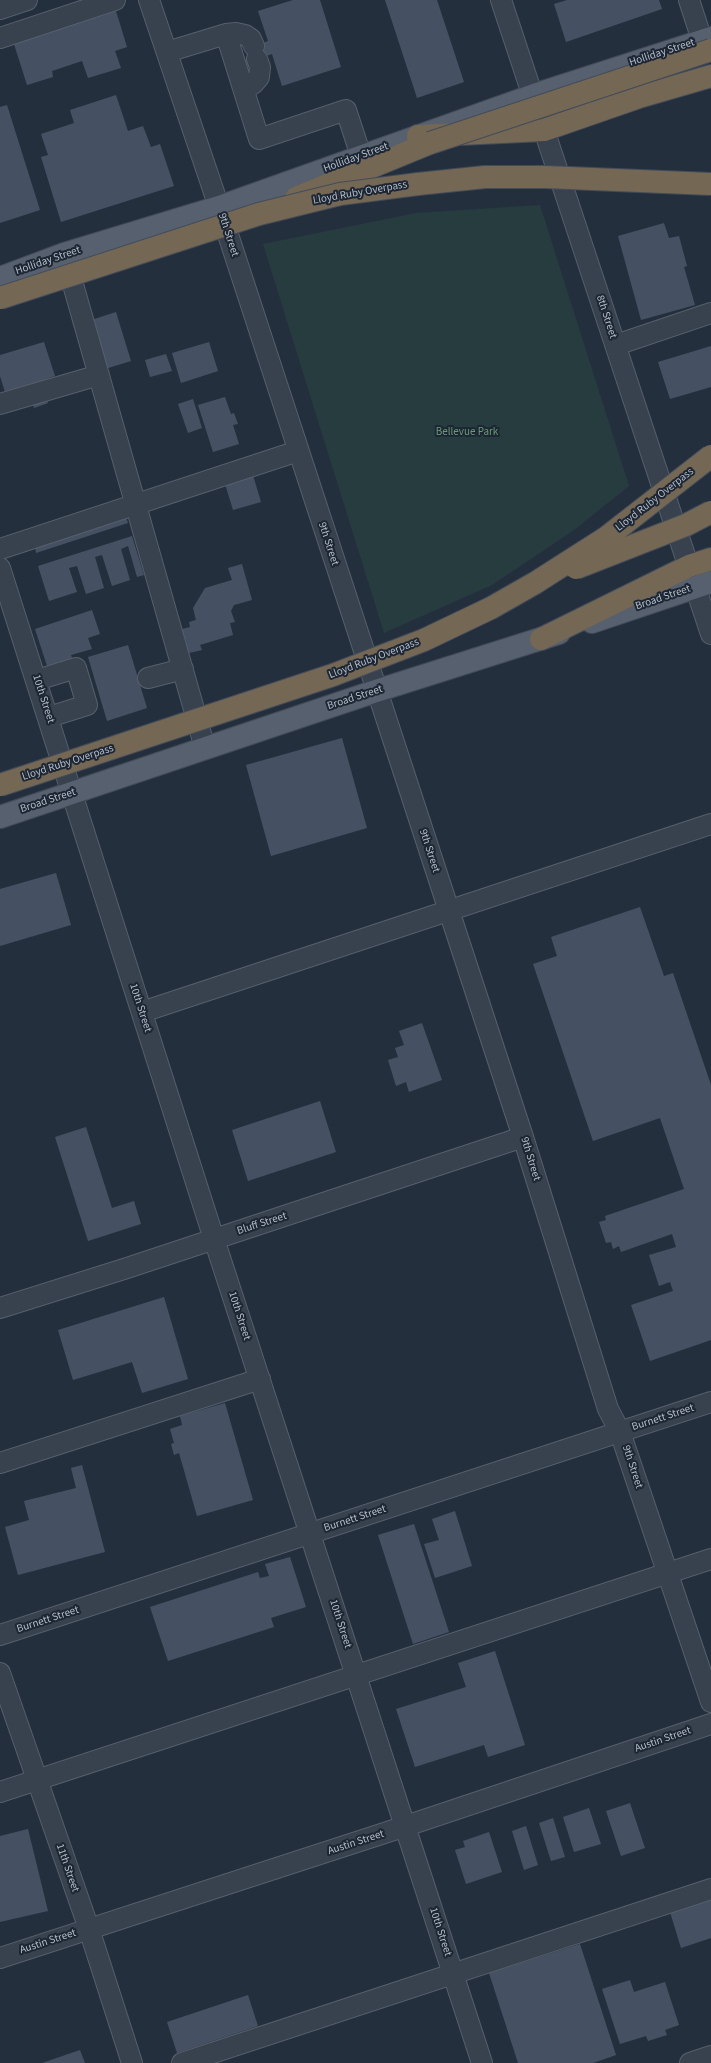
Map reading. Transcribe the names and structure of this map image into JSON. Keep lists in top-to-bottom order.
{
  "streets": {
    "highway": ["Lloyd Ruby Overpass"],
    "main road": ["Holliday Street", "Broad Street"],
    "street": [
      "9th Street",
      "8th Street",
      "10th Street",
      "Bluff Street",
      "Burnett Street",
      "Austin Street",
      "11th Street"
    ]
  },
  "crossings": [
    ["Holliday Street", "9th Street"],
    ["Holliday Street", "8th Street"],
    ["9th Street", "Broad Street"],
    ["9th Street", "Bluff Street"],
    ["9th Street", "Burnett Street"],
    ["8th Street", "Broad Street"],
    ["Broad Street", "10th Street"],
    ["10th Street", "Bluff Street"],
    ["10th Street", "Burnett Street"],
    ["10th Street", "Austin Street"],
    ["Austin Street", "11th Street"]
  ],
  "parks": ["Bellevue Park"]
}
